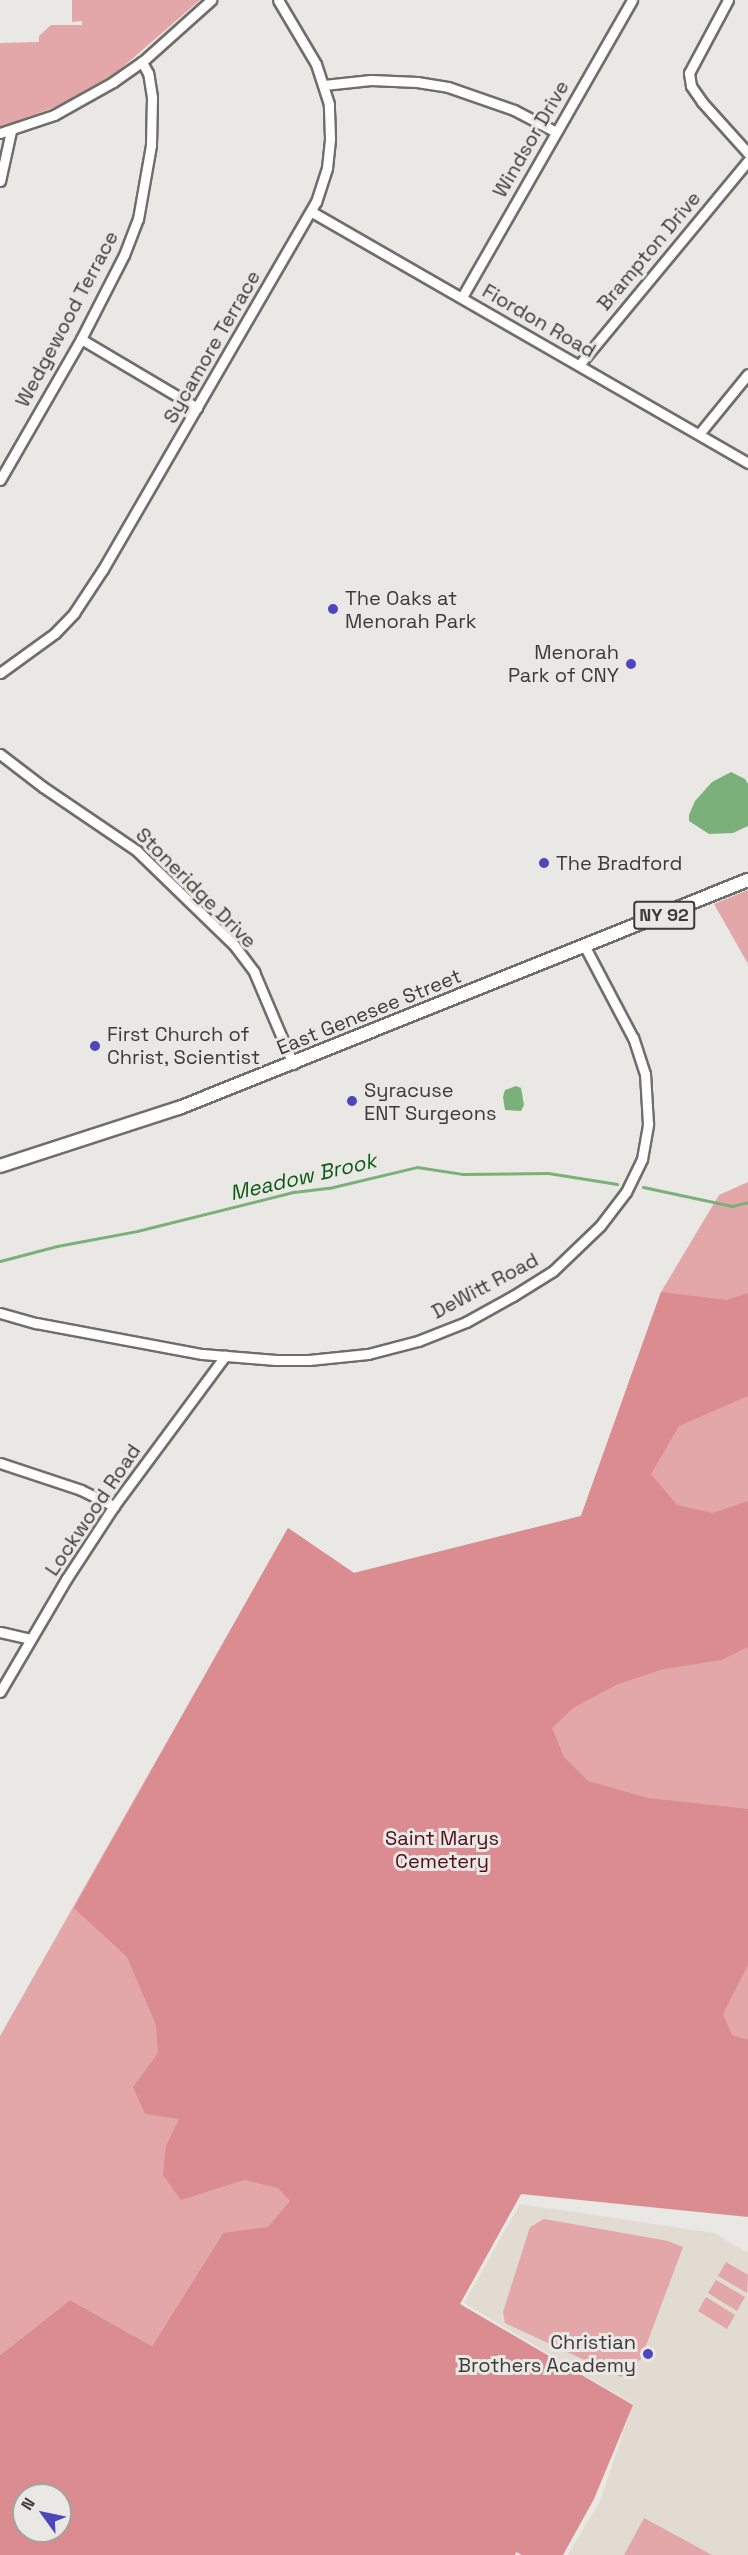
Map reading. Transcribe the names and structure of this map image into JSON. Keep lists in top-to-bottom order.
{
  "streets": {
    "main road": ["NY 92", "East Genesee Street"],
    "street": [
      "Windsor Drive",
      "Brampton Drive",
      "Wedgewood Terrace",
      "Fiordon Road",
      "Sycamore Terrace",
      "Stoneridge Drive",
      "DeWitt Road",
      "Lockwood Road"
    ]
  },
  "crossings": [
    ["Windsor Drive", "Fiordon Road"],
    ["Brampton Drive", "Fiordon Road"],
    ["Fiordon Road", "Sycamore Terrace"],
    ["Stoneridge Drive", "East Genesee Street"],
    ["East Genesee Street", "DeWitt Road"],
    ["DeWitt Road", "Lockwood Road"]
  ],
  "water": ["Meadow Brook"],
  "parks": ["Saint Marys Cemetery"],
  "places": [
    "The Oaks at Menorah Park",
    "Menorah Park of CNY",
    "The Bradford",
    "First Church of Christ, Scientist",
    "Syracuse ENT Surgeons",
    "Christian Brothers Academy"
  ],
  "north": "top left"
}
